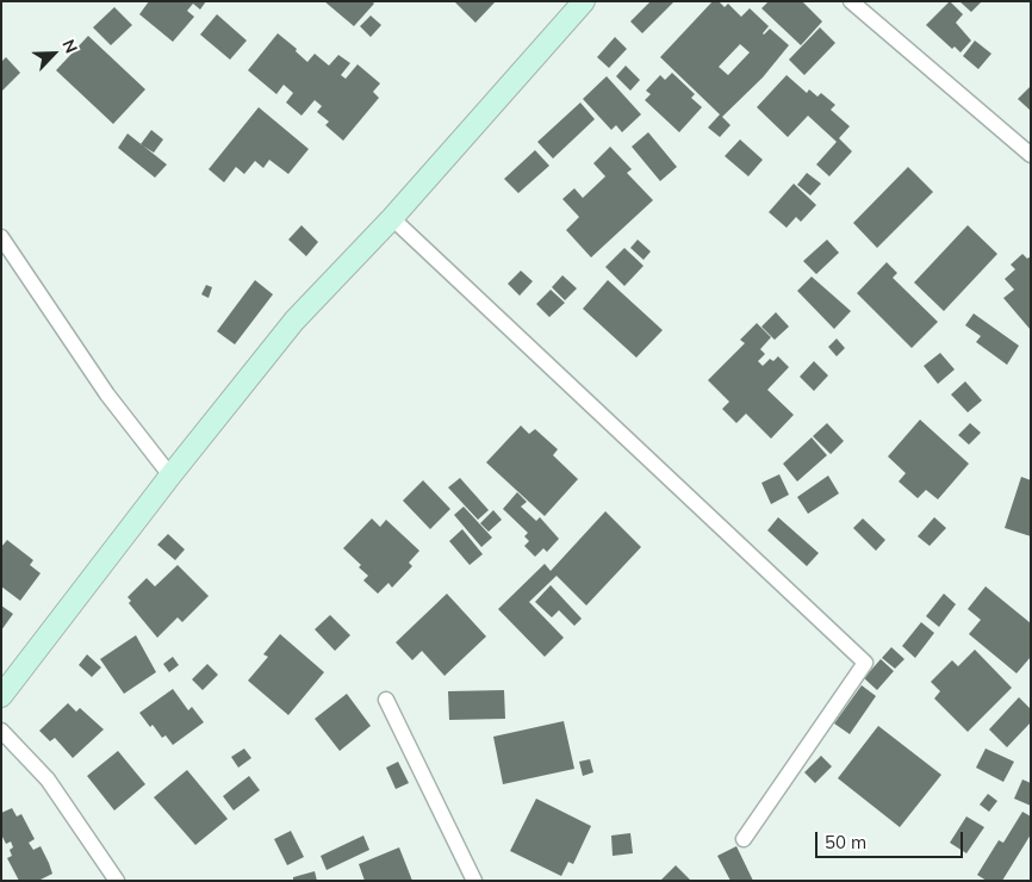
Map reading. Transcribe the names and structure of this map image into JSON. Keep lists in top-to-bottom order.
{
  "scale_bar": "50 m",
  "north": "top right"
}
